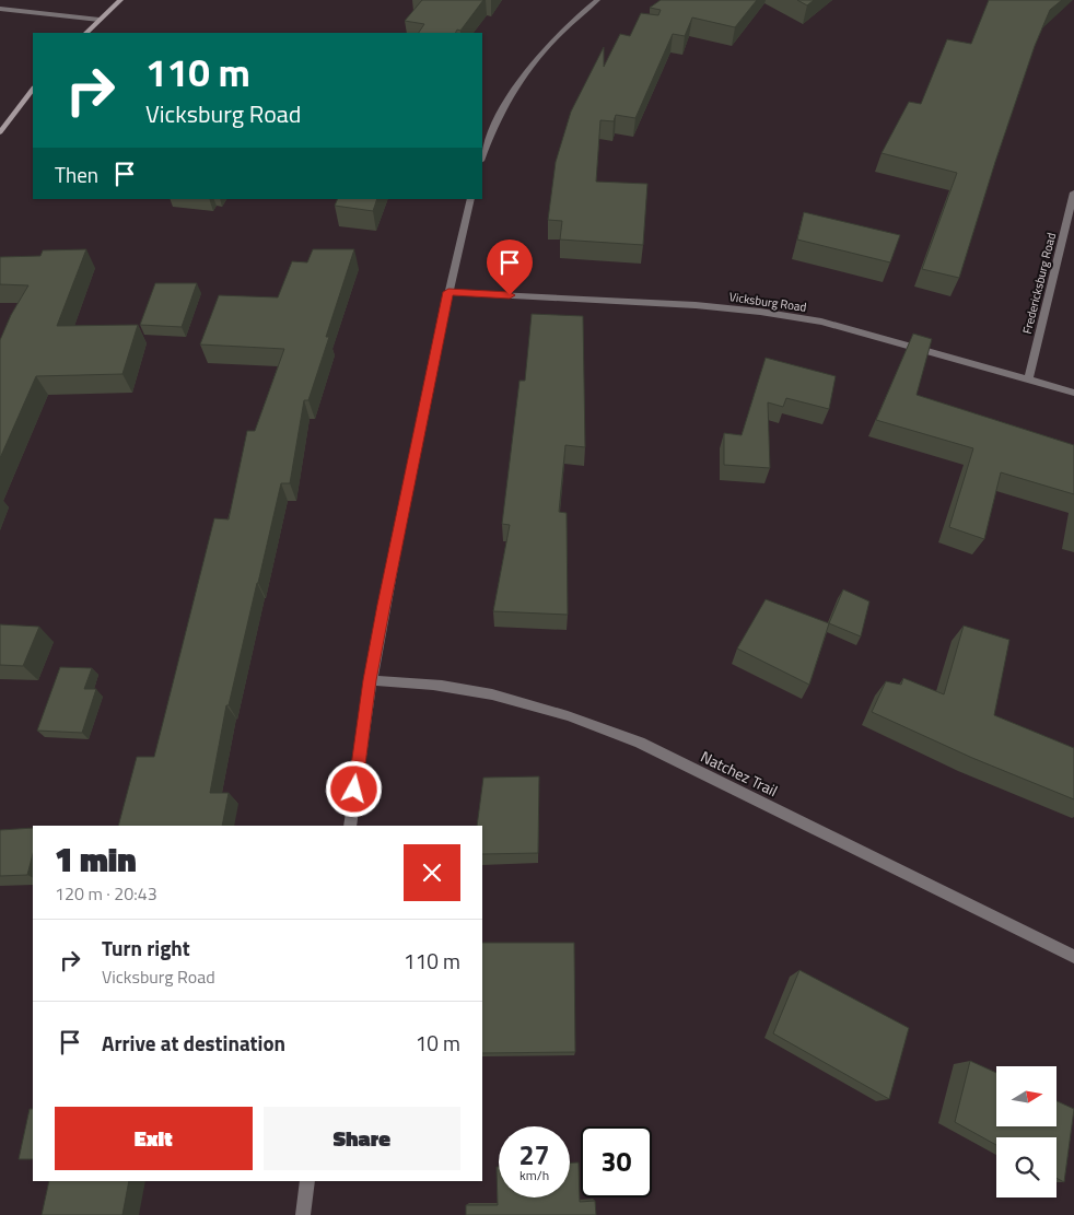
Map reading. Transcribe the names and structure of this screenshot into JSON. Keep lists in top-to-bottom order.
{
  "streets": {
    "street": ["Fredericksburg Road", "Vicksburg Road", "Natchez Trail"]
  },
  "crossings": [
    ["Fredericksburg Road", "Vicksburg Road"]
  ],
  "north": "right",
  "page": {
    "turn": ["110 m", "Vicksburg Road"],
    "then": "Then",
    "heading": ["1 min", "120 m · 20:43"],
    "list": [
      {
        "name": "Turn right",
        "note": "Vicksburg Road",
        "value": "110 m"
      },
      {
        "name": "Arrive at destination",
        "value": "10 m"
      }
    ],
    "buttons": ["Exit", "Share"],
    "speed": "27 km/h",
    "limit": "30"
  }
}
